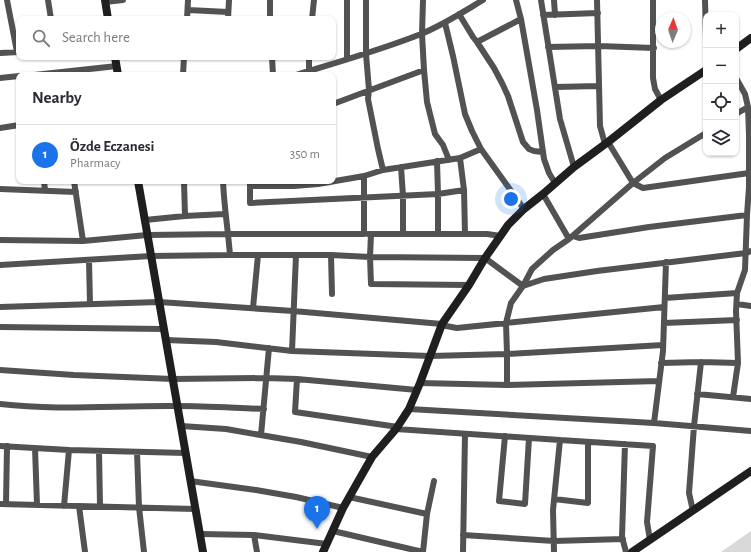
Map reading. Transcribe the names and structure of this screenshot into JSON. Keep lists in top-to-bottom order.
{
  "north": "top",
  "page": {
    "map_buttons": ["+", "−"],
    "search": "Search here",
    "heading": "Nearby",
    "list": [
      {
        "mark": "1",
        "name": "Özde Eczanesi",
        "note": "Pharmacy",
        "value": "350 m"
      }
    ],
    "pins": "1"
  }
}
